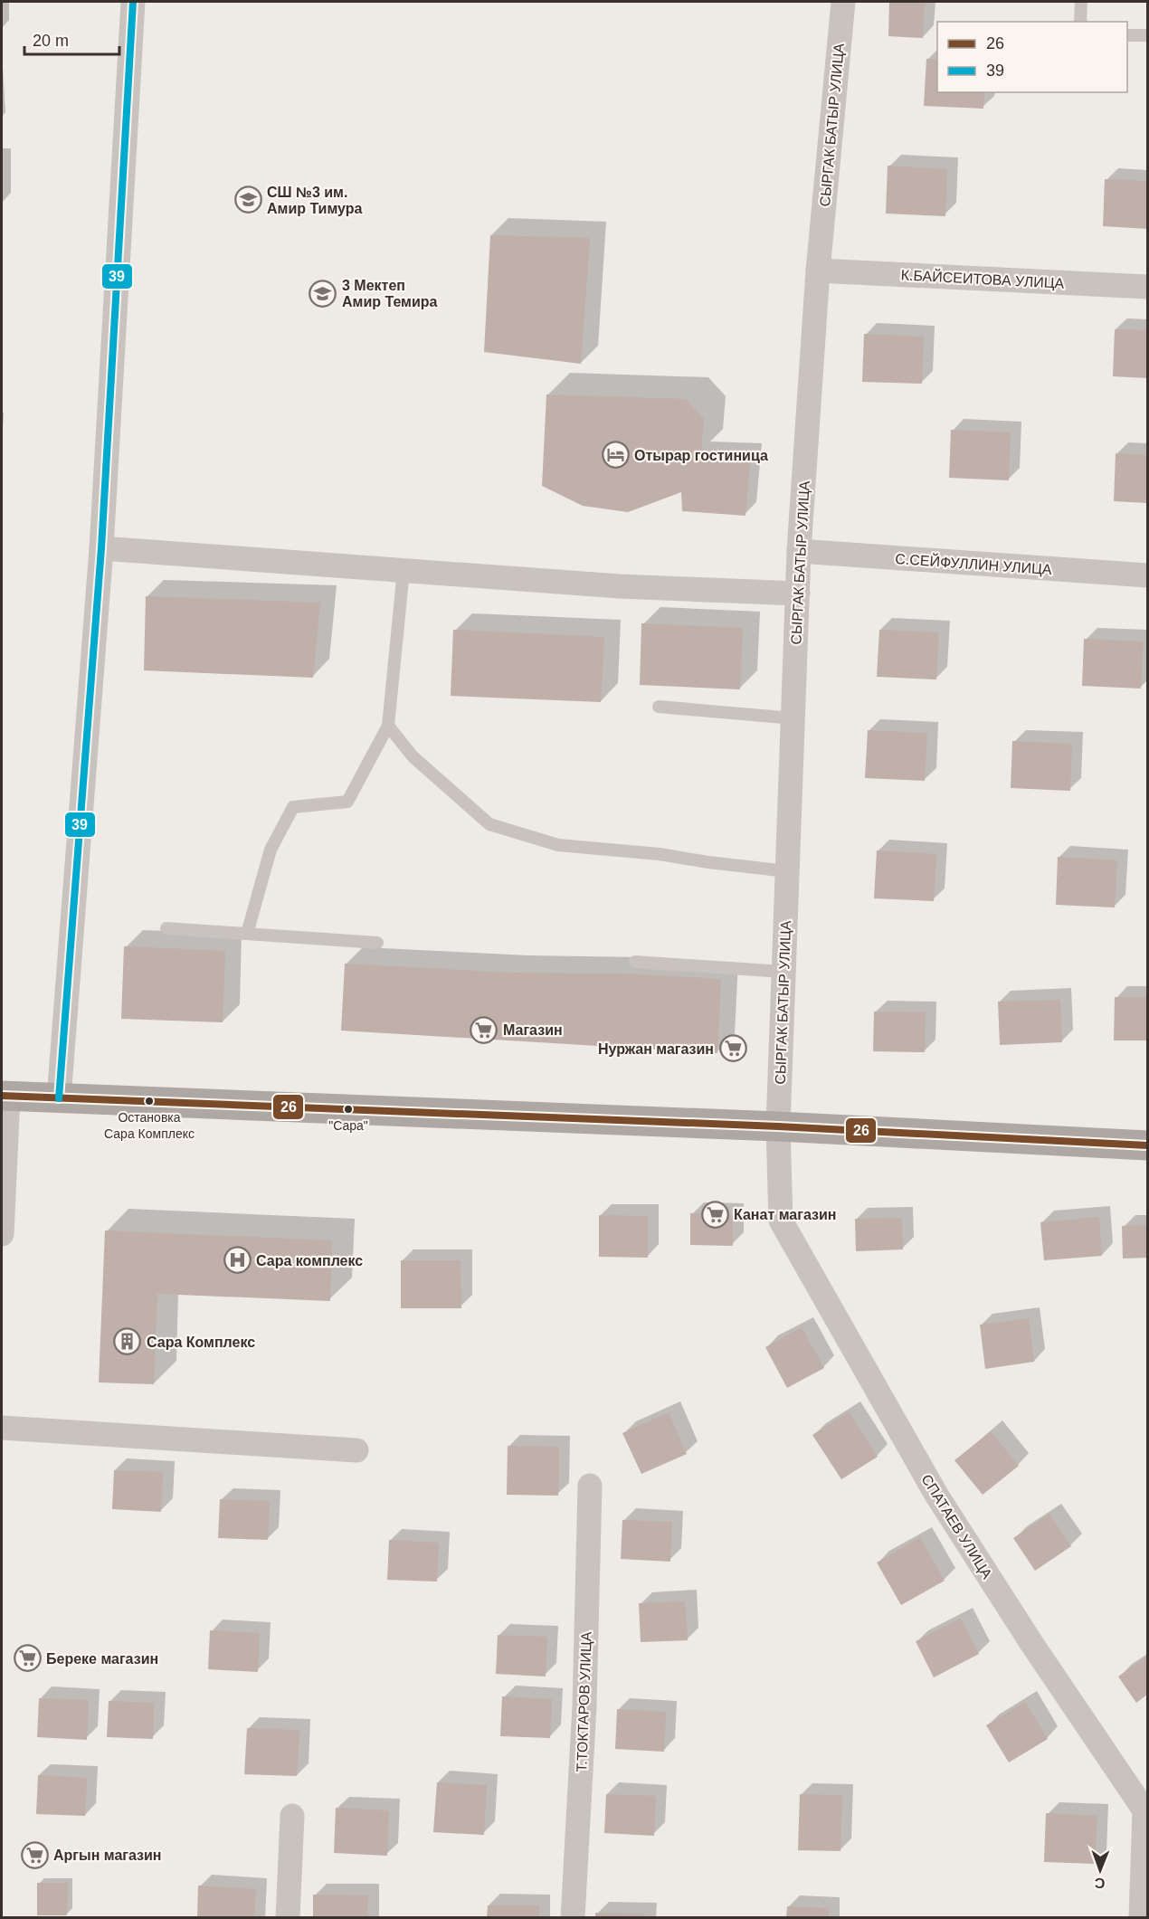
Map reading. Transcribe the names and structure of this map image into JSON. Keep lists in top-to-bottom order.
{
  "streets": {
    "street": [
      "СЫРГАК БАТЫР УЛИЦА",
      "К.БАЙСЕИТОВА УЛИЦА",
      "С.СЕЙФУЛЛИН УЛИЦА",
      "СПАТАЕВ УЛИЦА",
      "Т.ТОКТАРОВ УЛИЦА"
    ]
  },
  "crossings": [
    ["СЫРГАК БАТЫР УЛИЦА", "К.БАЙСЕИТОВА УЛИЦА"],
    ["СЫРГАК БАТЫР УЛИЦА", "С.СЕЙФУЛЛИН УЛИЦА"],
    ["СЫРГАК БАТЫР УЛИЦА", "СПАТАЕВ УЛИЦА"]
  ],
  "places": {
    "school or university": ["СШ №3 им. Амир Тимура", "3 Мектеп Амир Темира"],
    "hotel": ["Отырар гостиница"],
    "supermarket": [
      "Магазин",
      "Нуржан магазин",
      "Канат магазин",
      "Береке магазин",
      "Аргын магазин"
    ],
    "other": ["Остановка Сара Комплекс", "\"Сара\""],
    "hospital": ["Сара комплекс"],
    "building": ["Сара Комплекс"]
  },
  "lines": ["transit line 39", "transit line 26"],
  "legend": ["26", "39"],
  "scale_bar": "20 m",
  "north": "bottom"
}
